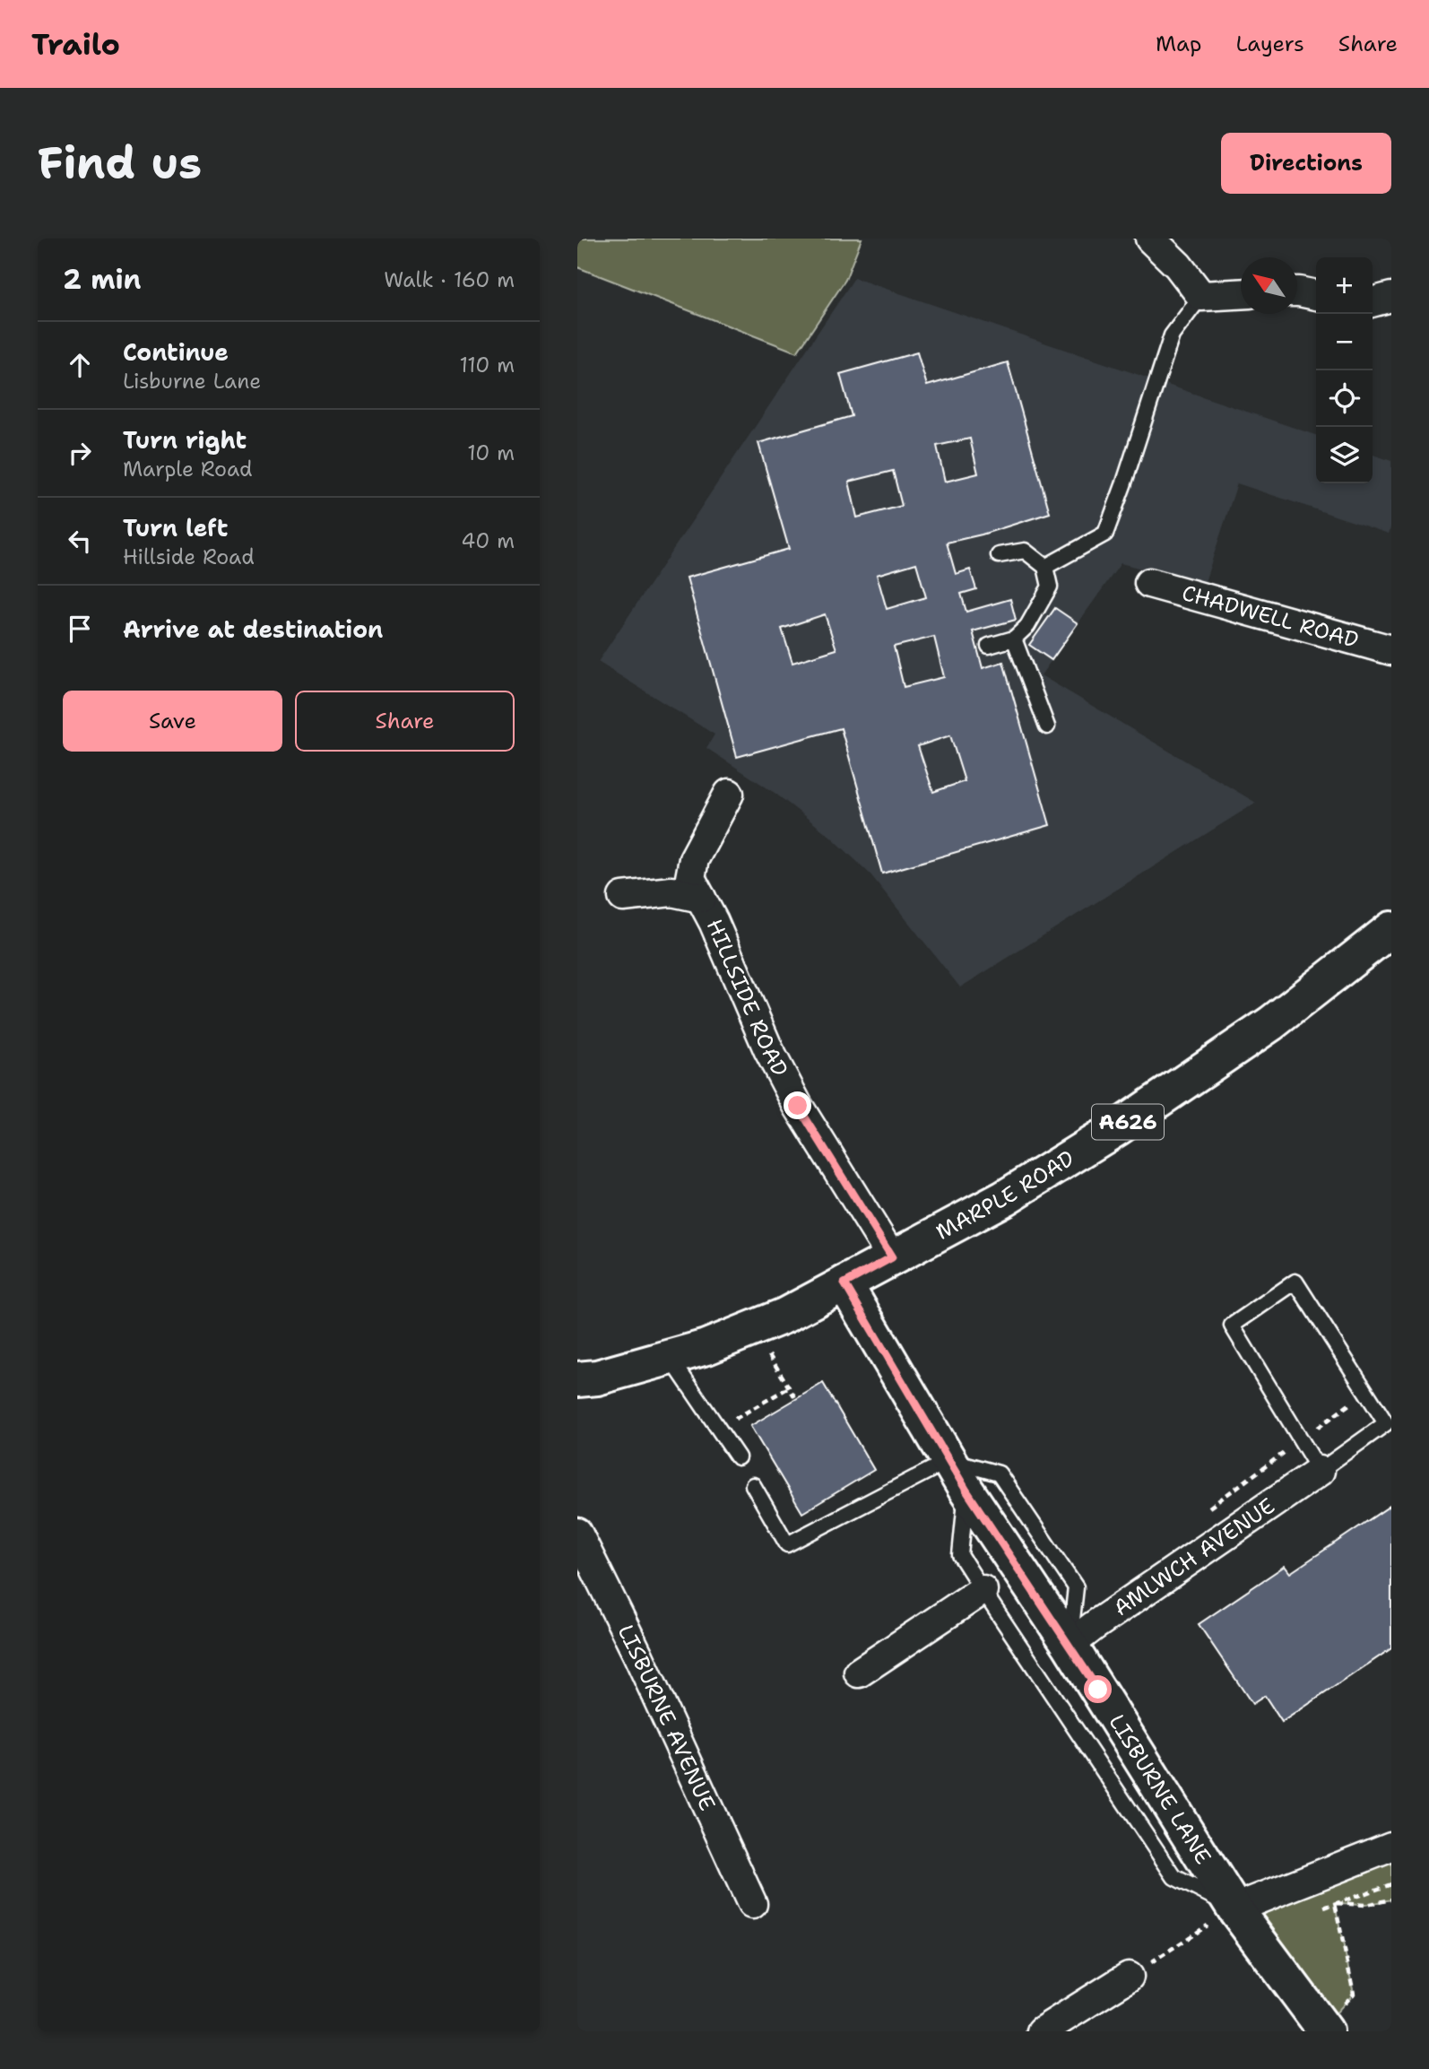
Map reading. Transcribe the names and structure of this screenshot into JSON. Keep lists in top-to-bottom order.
{
  "streets": {
    "main road": ["A626", "MARPLE ROAD", "LISBURNE LANE"],
    "street": [
      "CHADWELL ROAD",
      "HILLSIDE ROAD",
      "AMLWCH AVENUE",
      "LISBURNE AVENUE"
    ]
  },
  "crossings": [
    ["HILLSIDE ROAD", "MARPLE ROAD"],
    ["MARPLE ROAD", "LISBURNE LANE"],
    ["AMLWCH AVENUE", "LISBURNE LANE"]
  ],
  "north": "top left",
  "page": {
    "header": "Trailo",
    "nav": ["Map", "Layers", "Share"],
    "buttons": [
      "Directions",
      ["Save", "Share"]
    ],
    "title": "Find us",
    "heading": ["2 min", "Walk · 160 m"],
    "map_buttons": ["+", "−"],
    "list": [
      ["Continue", "Lisburne Lane", "110 m"],
      ["Turn right", "Marple Road", "10 m"],
      ["Turn left", "Hillside Road", "40 m"],
      "Arrive at destination"
    ]
  }
}
